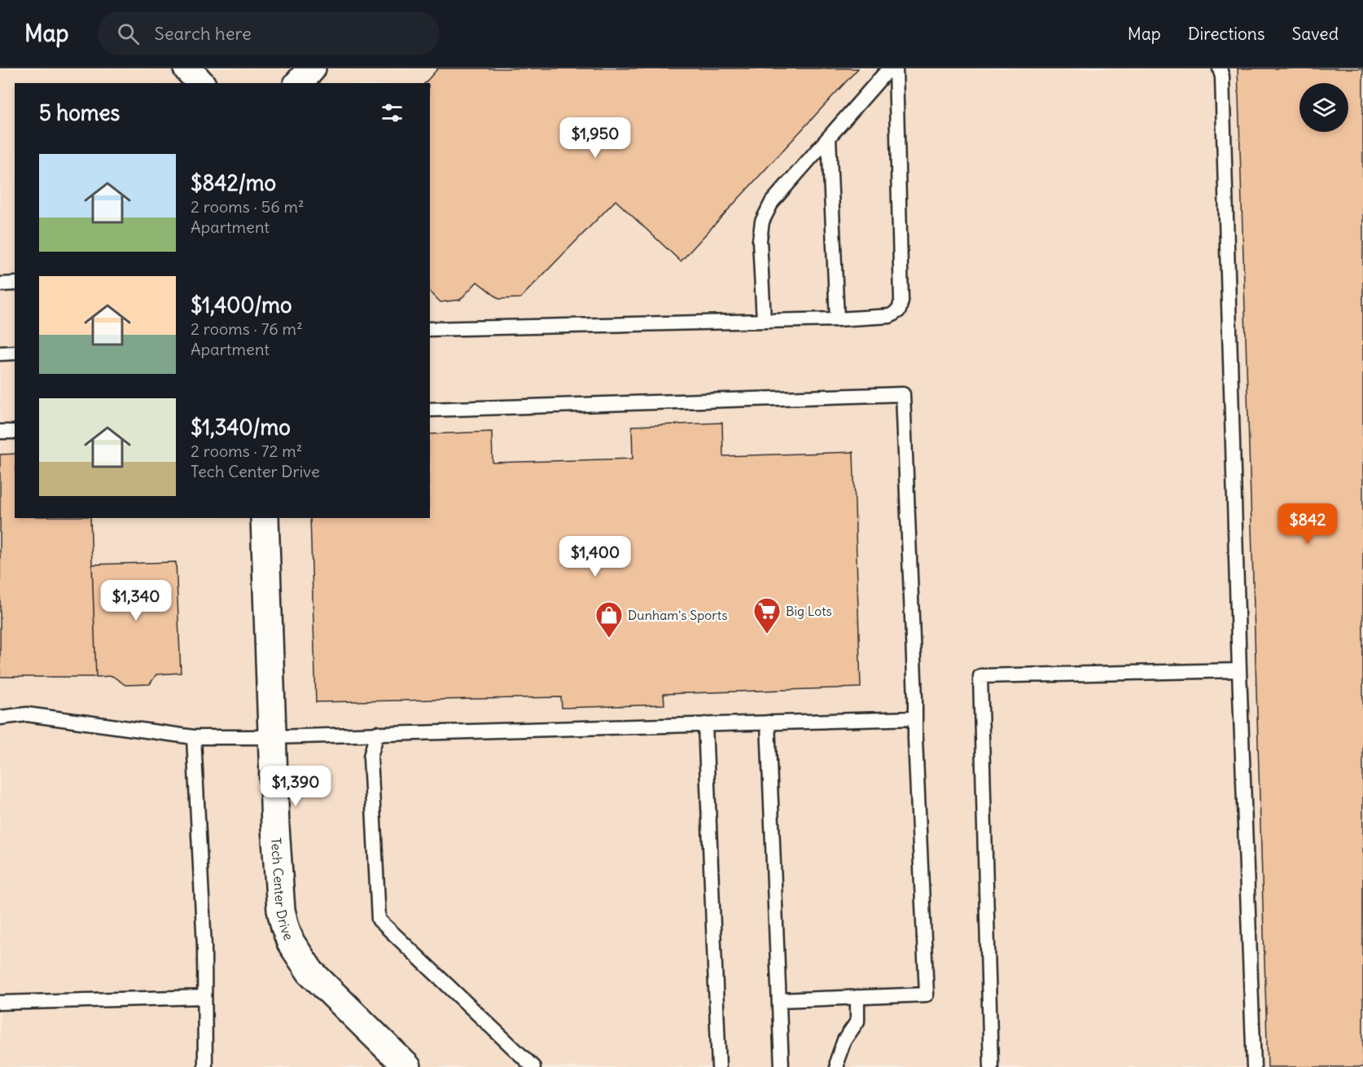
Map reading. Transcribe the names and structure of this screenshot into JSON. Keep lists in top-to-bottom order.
{
  "streets": {
    "street": ["Tech Center Drive"]
  },
  "places": {
    "supermarket": ["Big Lots"],
    "shop": ["Dunham's Sports"]
  },
  "page": {
    "header": "Map",
    "search": "Search here",
    "nav": ["Map", "Directions", "Saved"],
    "heading": "5 homes",
    "price": [
      "$1,950",
      "$842",
      "$1,400",
      "$1,340",
      "$1,390"
    ],
    "list": [
      {
        "name": "$842/mo",
        "note": "2 rooms · 56 m² · Apartment"
      },
      {
        "name": "$1,400/mo",
        "note": "2 rooms · 76 m² · Apartment"
      },
      {
        "name": "$1,340/mo",
        "note": "2 rooms · 72 m² · Tech Center Drive"
      }
    ]
  }
}
